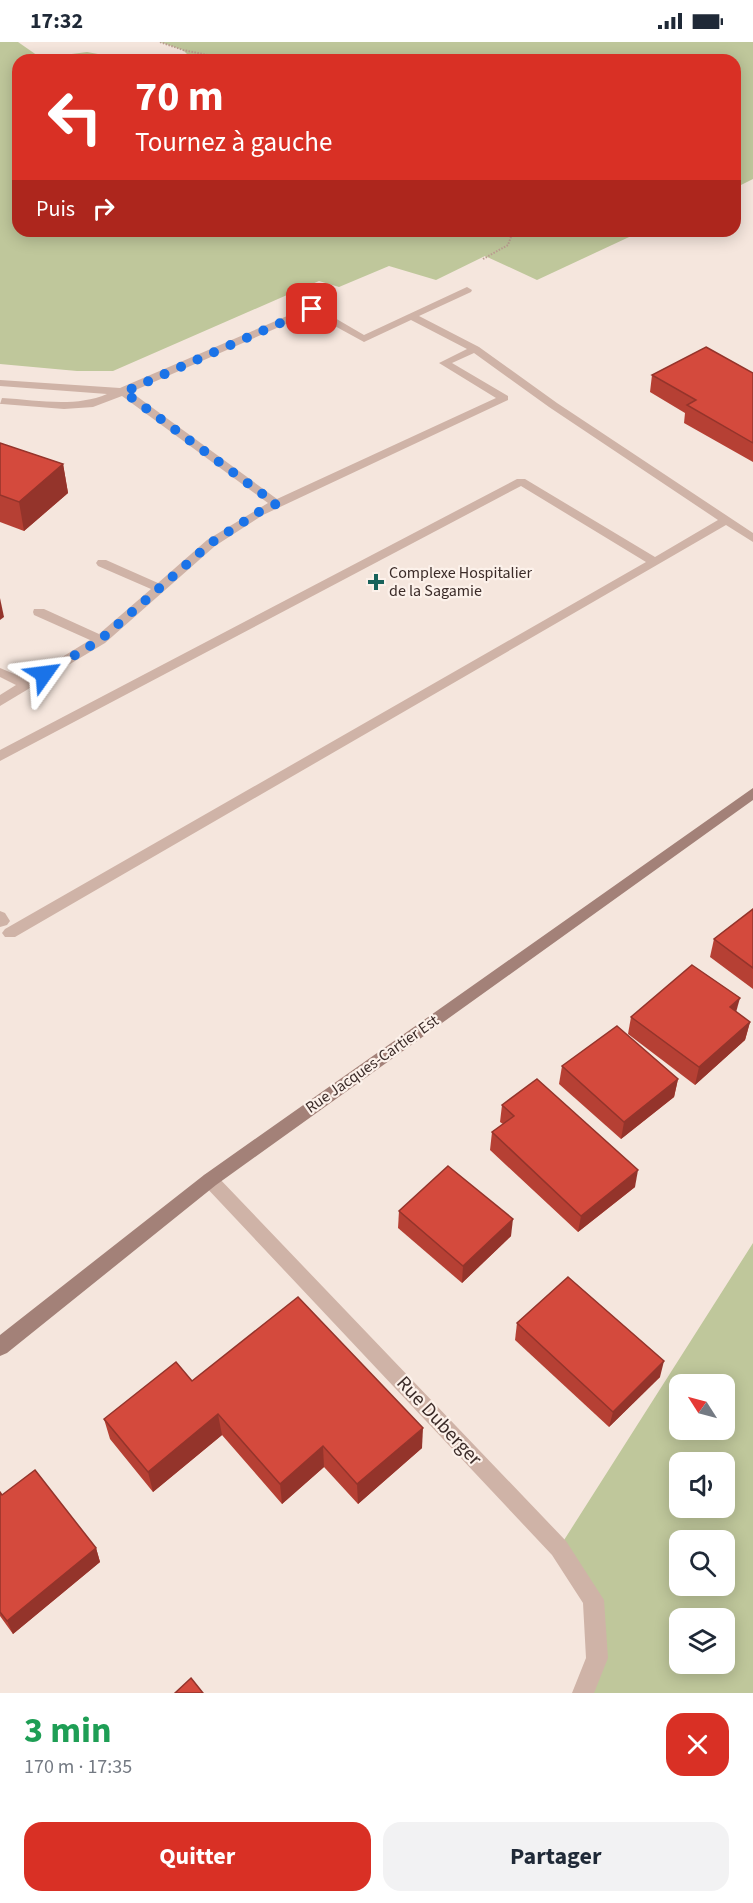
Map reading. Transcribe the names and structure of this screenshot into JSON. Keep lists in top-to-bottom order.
{
  "streets": {
    "main road": ["Rue Jacques-Cartier Est"],
    "street": ["Rue Duberger"]
  },
  "crossings": [
    ["Rue Jacques-Cartier Est", "Rue Duberger"]
  ],
  "places": {
    "health": ["Complexe Hospitalier de la Sagamie"]
  },
  "north": "top left",
  "page": {
    "status": "17:32",
    "turn": ["70 m", "Tournez à gauche"],
    "then": "Puis",
    "heading": ["3 min", "170 m · 17:35"],
    "buttons": ["Quitter", "Partager"]
  }
}
